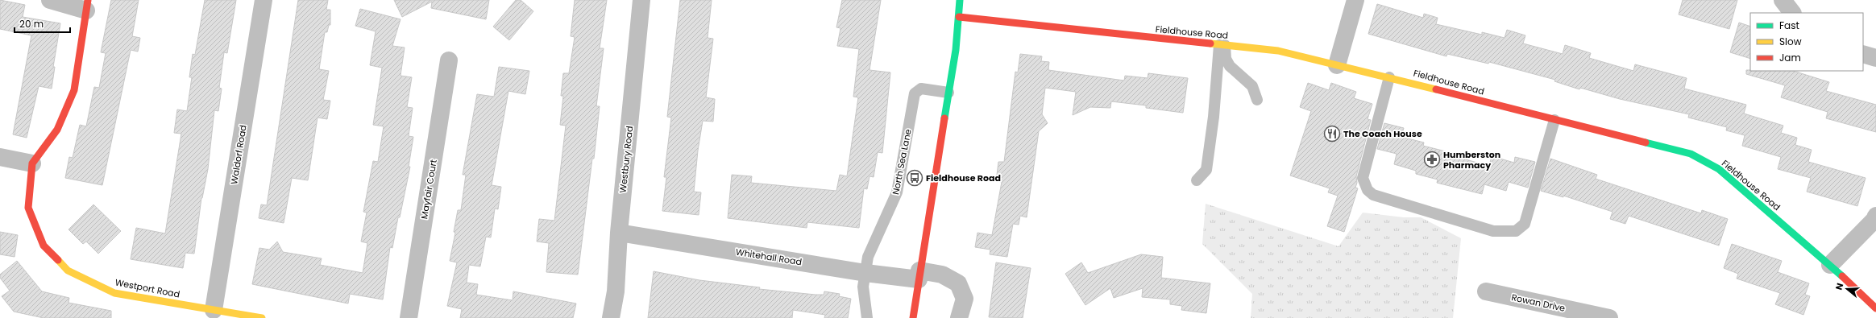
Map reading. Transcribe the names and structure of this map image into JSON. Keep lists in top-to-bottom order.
{
  "streets": {
    "street": [
      "Fieldhouse Road",
      "Waldorf Road",
      "Westbury Road",
      "Mayfair Court",
      "Whitehall Road",
      "Westport Road",
      "Rowan Drive"
    ],
    "lane": ["North Sea Lane"]
  },
  "crossings": [
    ["Waldorf Road", "Westport Road"],
    ["Westbury Road", "Whitehall Road"],
    ["North Sea Lane", "Whitehall Road"]
  ],
  "places": {
    "restaurant": ["The Coach House"],
    "pharmacy": ["Humberston Pharmacy"],
    "bus stop": ["Fieldhouse Road"]
  },
  "legend": ["Fast", "Slow", "Jam"],
  "scale_bar": "20 m",
  "north": "left"
}
